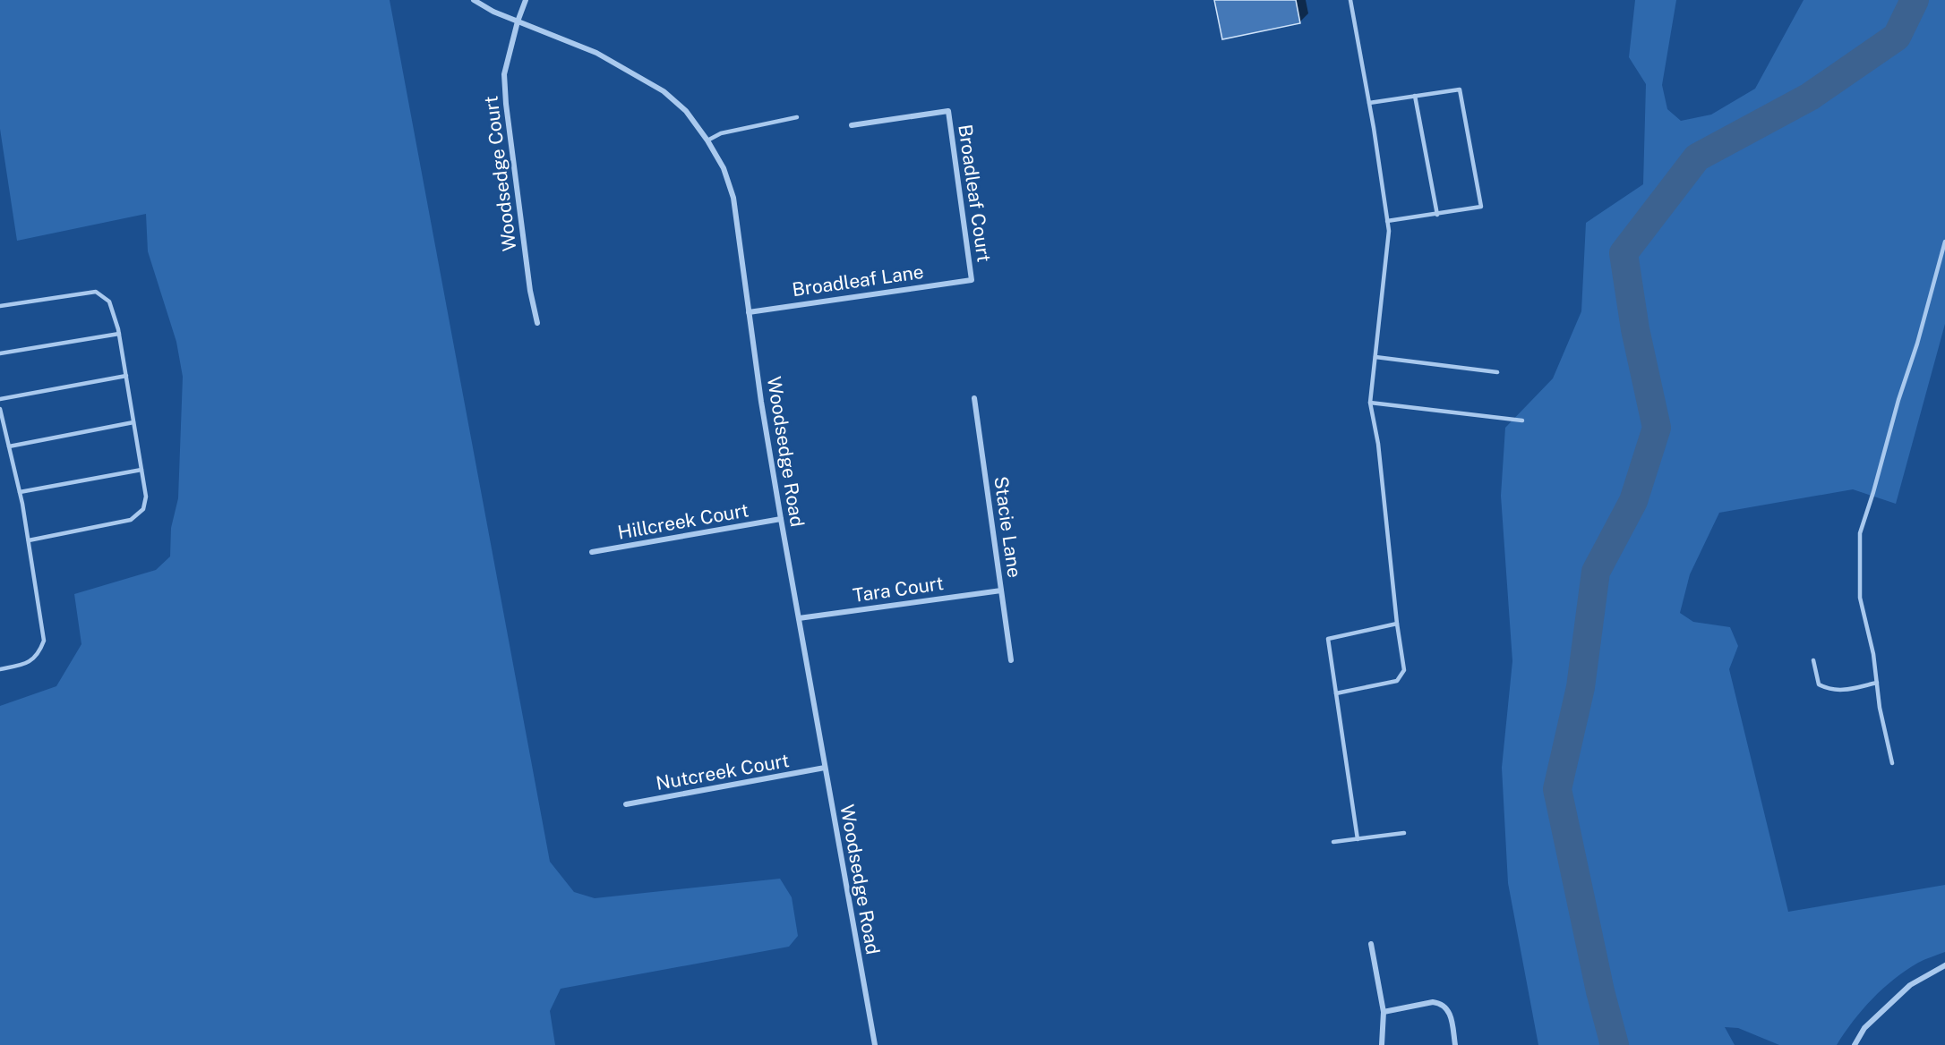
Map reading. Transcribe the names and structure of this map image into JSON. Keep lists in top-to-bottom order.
{
  "streets": {
    "street": [
      "Woodsedge Court",
      "Broadleaf Court",
      "Broadleaf Lane",
      "Woodsedge Road",
      "Hillcreek Court",
      "Stacie Lane",
      "Tara Court",
      "Nutcreek Court"
    ]
  },
  "crossings": [
    ["Woodsedge Court", "Woodsedge Road"],
    ["Broadleaf Court", "Broadleaf Lane"],
    ["Broadleaf Lane", "Woodsedge Road"],
    ["Woodsedge Road", "Hillcreek Court"],
    ["Woodsedge Road", "Tara Court"],
    ["Woodsedge Road", "Nutcreek Court"],
    ["Stacie Lane", "Tara Court"]
  ]
}
